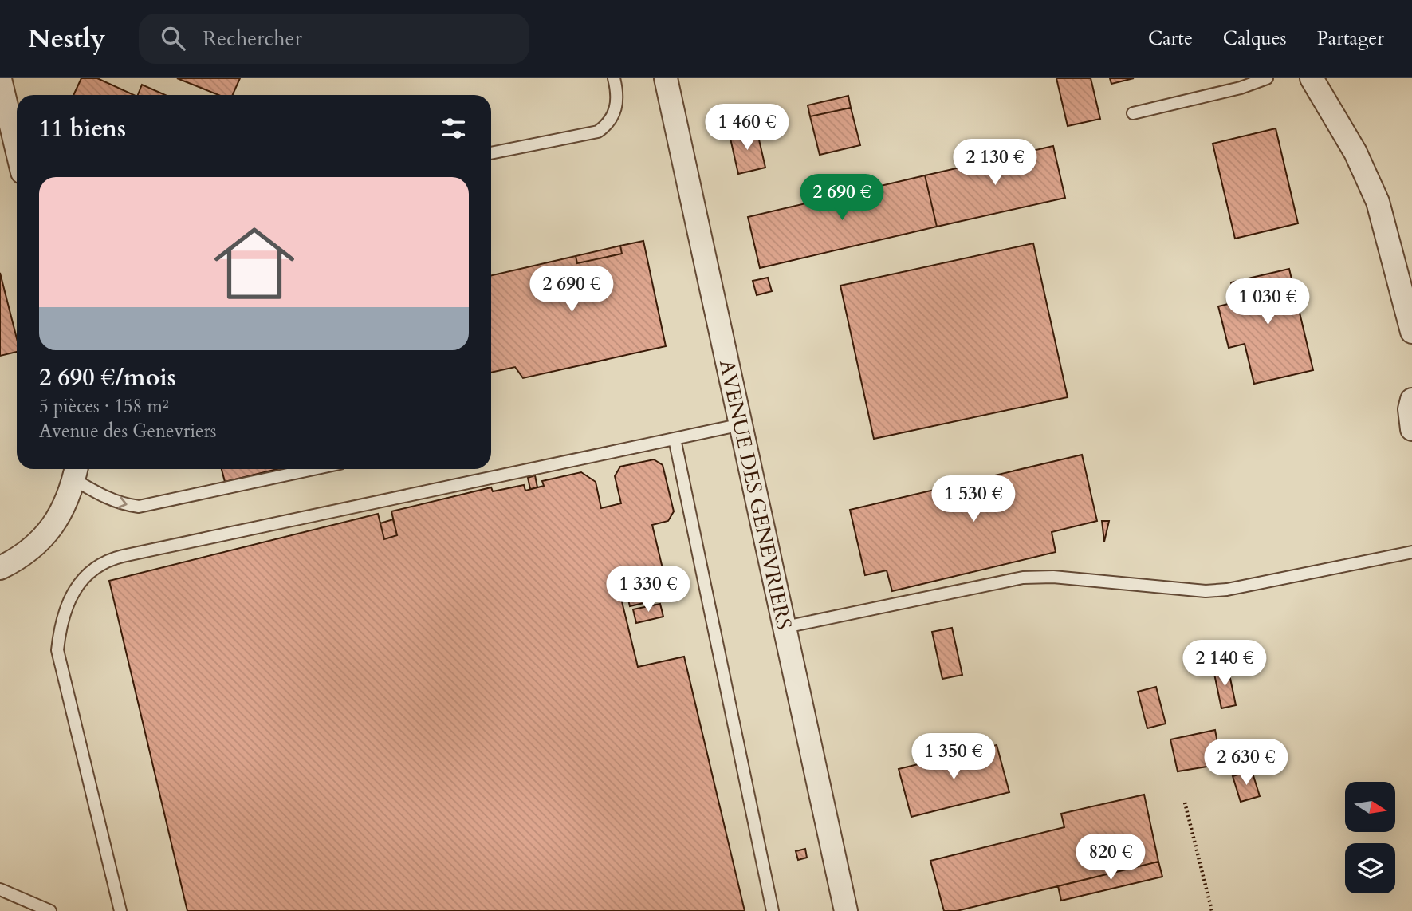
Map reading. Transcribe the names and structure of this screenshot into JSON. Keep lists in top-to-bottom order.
{
  "streets": {
    "street": ["AVENUE DES GENEVRIERS"]
  },
  "north": "right",
  "page": {
    "header": "Nestly",
    "search": "Rechercher",
    "nav": ["Carte", "Calques", "Partager"],
    "heading": "11 biens",
    "price": [
      "1 460 €",
      "2 130 €",
      "2 690 €",
      "2 690 €",
      "1 030 €",
      "1 530 €",
      "1 330 €",
      "2 140 €",
      "1 350 €",
      "2 630 €",
      "820 €"
    ],
    "list": [
      {
        "name": "2 690 €/mois",
        "note": "5 pièces · 158 m² · Avenue des Genevriers"
      }
    ]
  }
}
